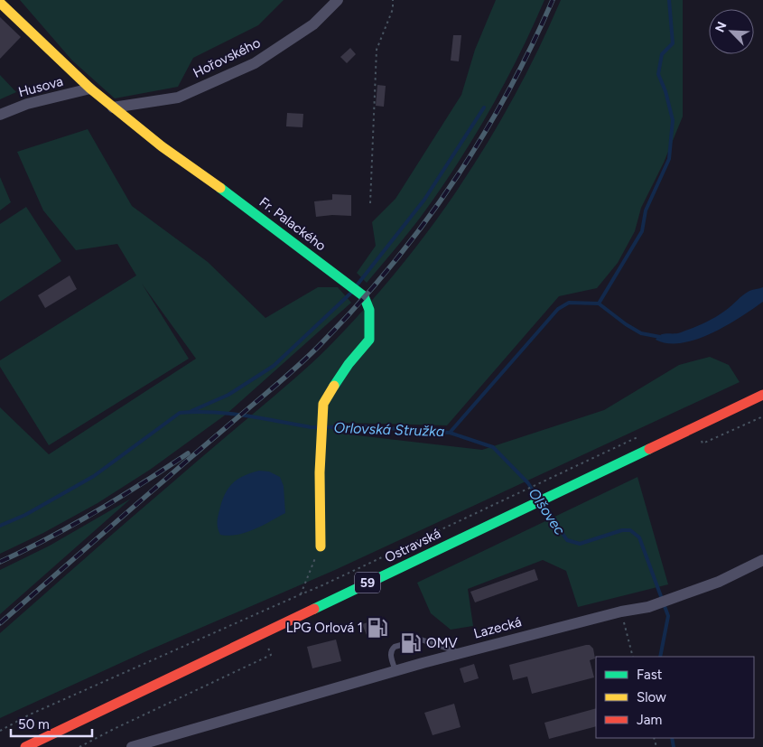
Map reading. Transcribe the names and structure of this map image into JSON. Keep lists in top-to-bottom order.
{
  "streets": {
    "main road": ["Fr. Palackého", "Ostravská", "59"],
    "street": ["Hořovského", "Husova", "Lazecká"]
  },
  "crossings": [
    ["Hořovského", "Fr. Palackého"],
    ["Husova", "Fr. Palackého"]
  ],
  "water": ["Orlovská Stružka", "Olšovec"],
  "places": {
    "fuel station": ["LPG Orlová 1", "OMV"]
  },
  "legend": ["Fast", "Slow", "Jam"],
  "scale_bar": "50 m",
  "north": "top left"
}
